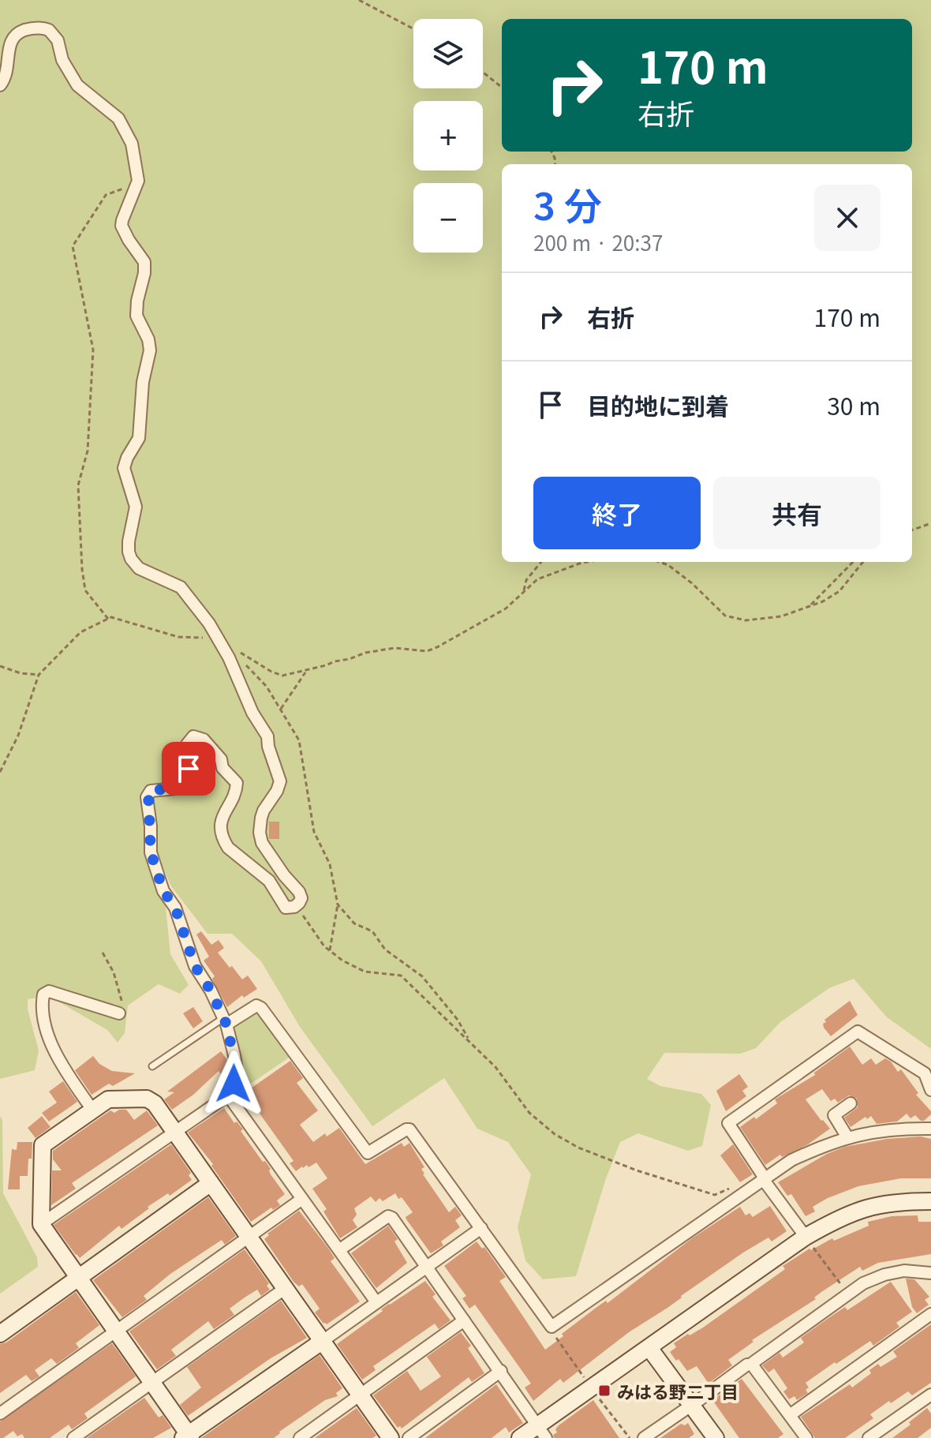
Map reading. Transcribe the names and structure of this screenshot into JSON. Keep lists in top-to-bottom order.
{
  "places": {
    "transit": ["みはる野二丁目"]
  },
  "page": {
    "map_buttons": ["+", "−"],
    "turn": ["170 m", "右折"],
    "heading": ["3 分", "200 m · 20:37"],
    "list": [
      {
        "name": "右折",
        "value": "170 m"
      },
      {
        "name": "目的地に到着",
        "value": "30 m"
      }
    ],
    "buttons": ["終了", "共有"]
  }
}
